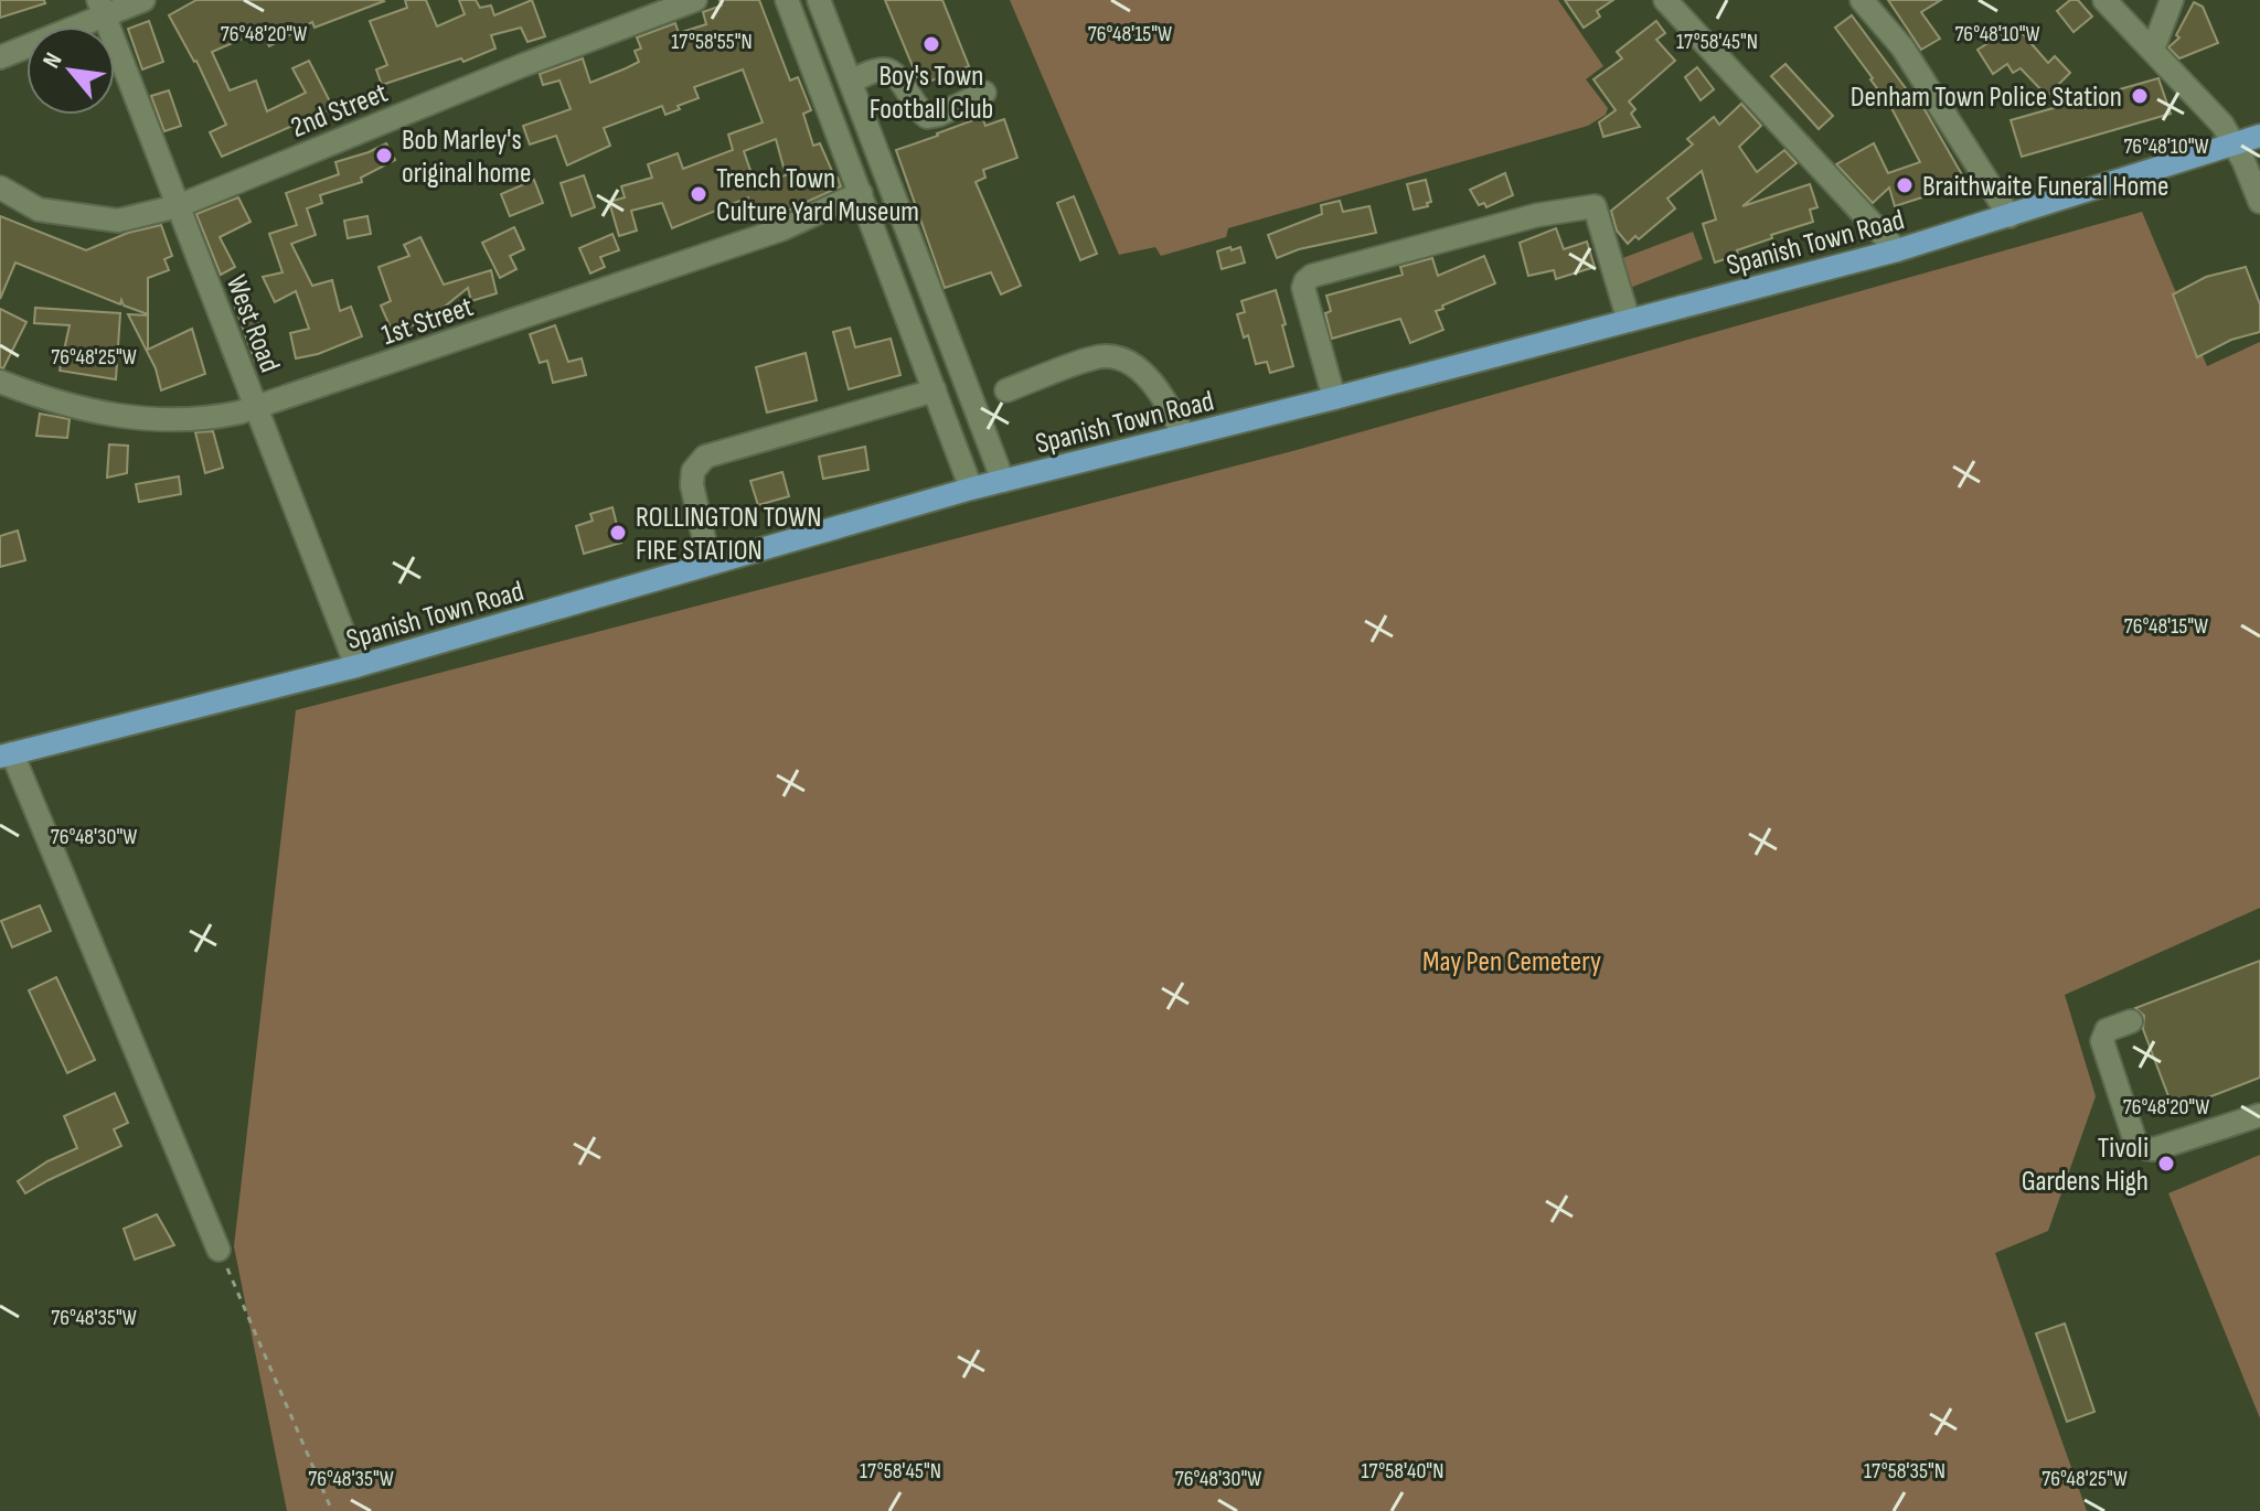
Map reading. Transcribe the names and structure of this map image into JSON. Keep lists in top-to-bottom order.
{
  "streets": {
    "main road": ["Spanish Town Road"],
    "street": ["2nd Street", "1st Street", "West Road"]
  },
  "crossings": [
    ["2nd Street", "West Road"],
    ["Spanish Town Road", "West Road"],
    ["1st Street", "West Road"]
  ],
  "parks": ["May Pen Cemetery"],
  "places": [
    "Boy's Town Football Club",
    "Denham Town Police Station",
    "Bob Marley's original home",
    "Braithwaite Funeral Home",
    "Trench Town Culture Yard Museum",
    "ROLLINGTON TOWN FIRE STATION",
    "Tivoli Gardens High"
  ],
  "north": "top left",
  "coordinates": [
    "76°48'10\"W",
    "76°48'15\"W",
    "76°48'20\"W",
    "17°58'55\"N",
    "17°58'45\"N",
    "76°48'25\"W",
    "76°48'30\"W",
    "76°48'35\"W",
    "17°58'40\"N",
    "17°58'35\"N"
  ]
}
